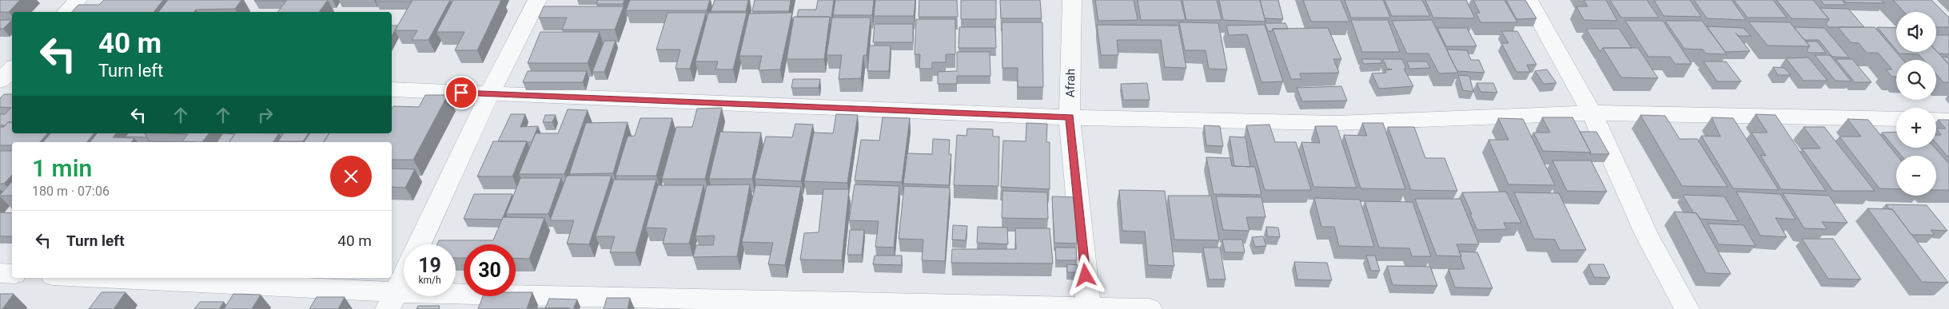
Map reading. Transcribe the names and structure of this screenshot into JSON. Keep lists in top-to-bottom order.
{
  "streets": {
    "street": ["Afrah"]
  },
  "page": {
    "map_buttons": ["+", "−"],
    "turn": ["40 m", "Turn left"],
    "heading": ["1 min", "180 m · 07:06"],
    "list": [
      {
        "name": "Turn left",
        "value": "40 m"
      }
    ],
    "speed": "19 km/h",
    "limit": "30"
  }
}
